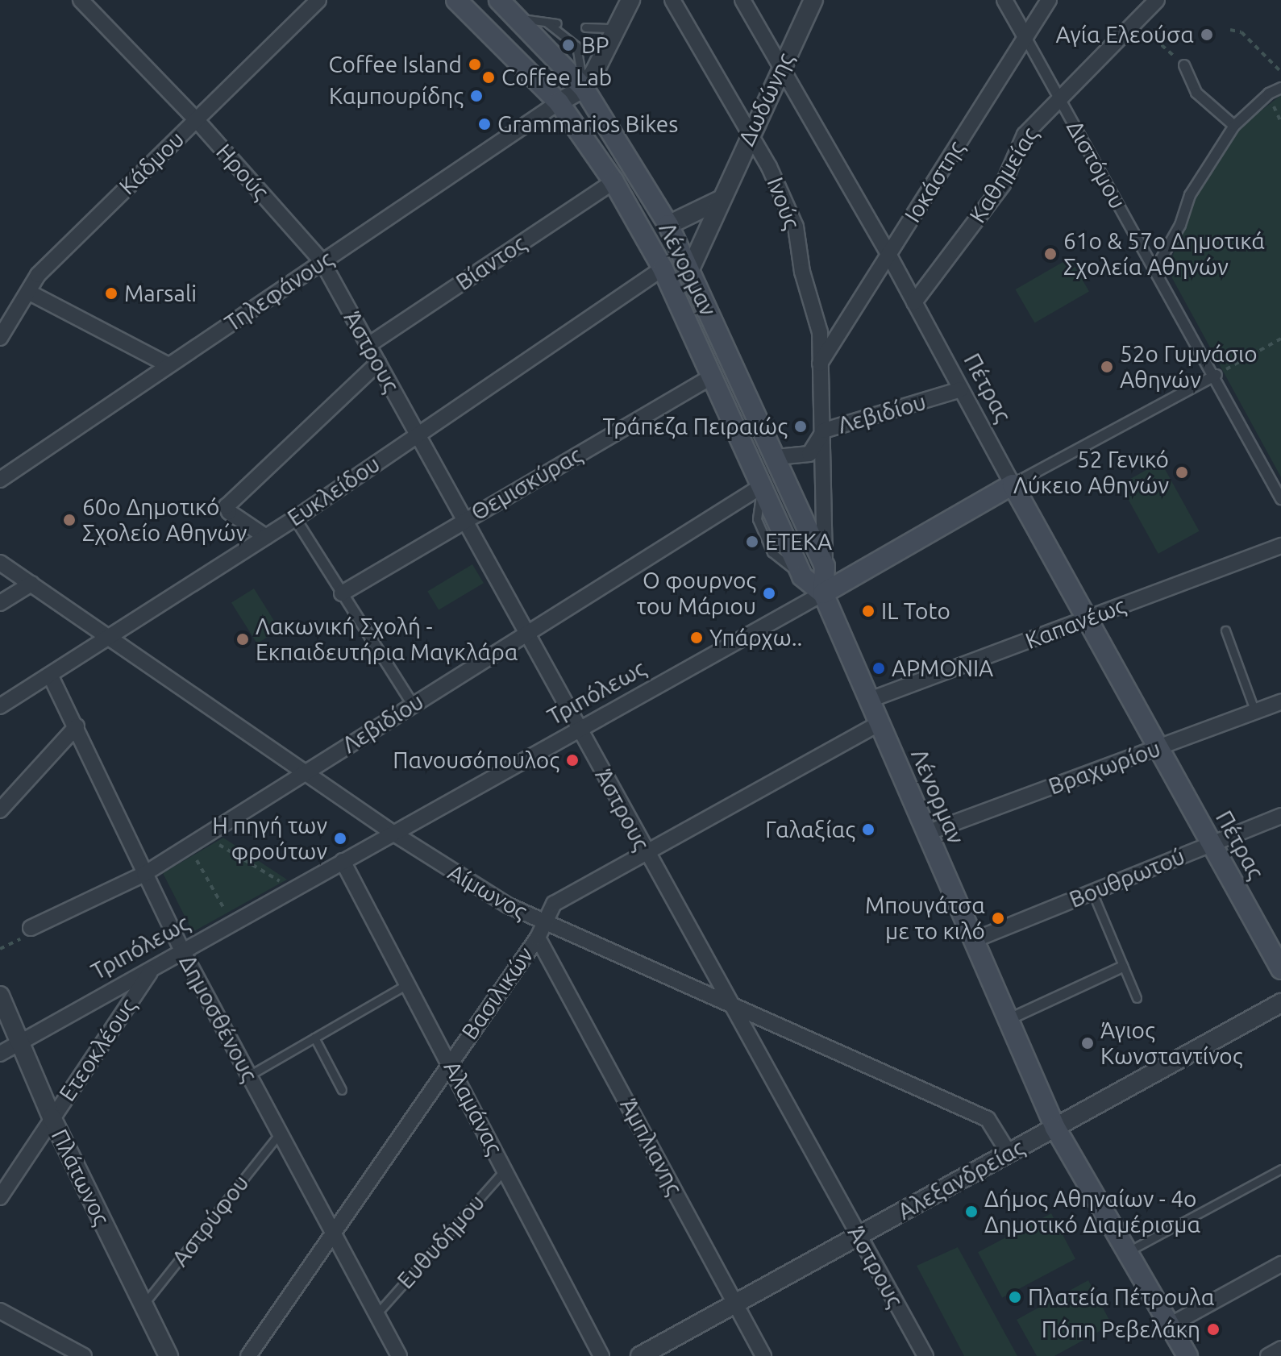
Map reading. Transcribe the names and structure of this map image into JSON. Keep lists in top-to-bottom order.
{
  "streets": {
    "main road": ["Λένορμαν", "Πέτρας", "Τριπόλεως"],
    "street": [
      "Δωδώνης",
      "Κάδμου",
      "Διστόμου",
      "Ηρούς",
      "Καθημείας",
      "Ιοκάστης",
      "Ινούς",
      "Βίαντος",
      "Τηλεφάνους",
      "Άστρους",
      "Λεβιδίου",
      "Θεμισκύρας",
      "Ευκλείδου",
      "Καπανέως",
      "Βραχωρίου",
      "Βουθρωτού",
      "Αίμωνος",
      "Βασιλικών",
      "Δημοσθένους",
      "Ετεοκλέους",
      "Αλαμάνας",
      "Άμπλιανης",
      "Πλάτωνος",
      "Αλεξανδρείας"
    ],
    "lane": ["Αστρύφου", "Ευθυδήμου"]
  },
  "crossings": [
    ["Δωδώνης", "Ινούς"],
    ["Δωδώνης", "Λένορμαν"],
    ["Δωδώνης", "Πέτρας"],
    ["Κάδμου", "Ηρούς"],
    ["Διστόμου", "Καθημείας"],
    ["Διστόμου", "Ιοκάστης"],
    ["Διστόμου", "Τριπόλεως"],
    ["Ηρούς", "Τηλεφάνους"],
    ["Ηρούς", "Άστρους"],
    ["Καθημείας", "Πέτρας"],
    ["Ιοκάστης", "Ινούς"],
    ["Ιοκάστης", "Πέτρας"],
    ["Ινούς", "Λένορμαν"],
    ["Ινούς", "Λεβιδίου"],
    ["Βίαντος", "Λένορμαν"],
    ["Βίαντος", "Άστρους"],
    ["Λένορμαν", "Τηλεφάνους"],
    ["Λένορμαν", "Λεβιδίου"],
    ["Λένορμαν", "Θεμισκύρας"],
    ["Λένορμαν", "Ευκλείδου"],
    ["Λένορμαν", "Καπανέως"],
    ["Λένορμαν", "Τριπόλεως"],
    ["Λένορμαν", "Βραχωρίου"],
    ["Λένορμαν", "Βουθρωτού"],
    ["Λένορμαν", "Βασιλικών"],
    ["Λένορμαν", "Αλεξανδρείας"],
    ["Τηλεφάνους", "Άστρους"],
    ["Άστρους", "Λεβιδίου"],
    ["Άστρους", "Θεμισκύρας"],
    ["Άστρους", "Ευκλείδου"],
    ["Άστρους", "Τριπόλεως"],
    ["Άστρους", "Αίμωνος"],
    ["Άστρους", "Βασιλικών"],
    ["Άστρους", "Αλεξανδρείας"],
    ["Πέτρας", "Λεβιδίου"],
    ["Πέτρας", "Καπανέως"],
    ["Πέτρας", "Τριπόλεως"],
    ["Πέτρας", "Βραχωρίου"],
    ["Πέτρας", "Βουθρωτού"],
    ["Λεβιδίου", "Αίμωνος"],
    ["Λεβιδίου", "Δημοσθένους"],
    ["Ευκλείδου", "Αίμωνος"],
    ["Ευκλείδου", "Δημοσθένους"],
    ["Τριπόλεως", "Αίμωνος"],
    ["Τριπόλεως", "Δημοσθένους"],
    ["Τριπόλεως", "Ετεοκλέους"],
    ["Τριπόλεως", "Αλαμάνας"],
    ["Τριπόλεως", "Πλάτωνος"],
    ["Αίμωνος", "Βασιλικών"],
    ["Αίμωνος", "Αλεξανδρείας"],
    ["Βασιλικών", "Δημοσθένους"],
    ["Βασιλικών", "Αλαμάνας"],
    ["Βασιλικών", "Άμπλιανης"],
    ["Δημοσθένους", "Αστρύφου"],
    ["Δημοσθένους", "Ευθυδήμου"],
    ["Ετεοκλέους", "Πλάτωνος"],
    ["Αλαμάνας", "Ευθυδήμου"],
    ["Άμπλιανης", "Αλεξανδρείας"],
    ["Πλάτωνος", "Αστρύφου"]
  ],
  "places": [
    "Αγία Ελεούσα",
    "BP",
    "Coffee Island",
    "Coffee Lab",
    "Καμπουρίδης",
    "Grammarios Bikes",
    "61ο & 57ο Δημοτικά Σχολεία Αθηνών",
    "Marsali",
    "52ο Γυμνάσιο Αθηνών",
    "Τράπεζα Πειραιώς",
    "52 Γενικό Λύκειο Αθηνών",
    "60ο Δημοτικό Σχολείο Αθηνών",
    "ΕΤΕΚΑ",
    "Ο φουρνος του Μάριου",
    "IL Toto",
    "Υπάρχω..",
    "Λακωνική Σχολή - Εκπαιδευτήρια Μαγκλάρα",
    "ΑΡΜΟΝΙΑ",
    "Πανουσόπουλος",
    "Γαλαξίας",
    "Η πηγή των φρούτων",
    "Μπουγάτσα με το κιλό",
    "Άγιος Κωνσταντίνος",
    "Δήμος Αθηναίων - 4ο Δημοτικό Διαμέρισμα",
    "Πλατεία Πέτρουλα",
    "Πόπη Ρεβελάκη"
  ]
}
